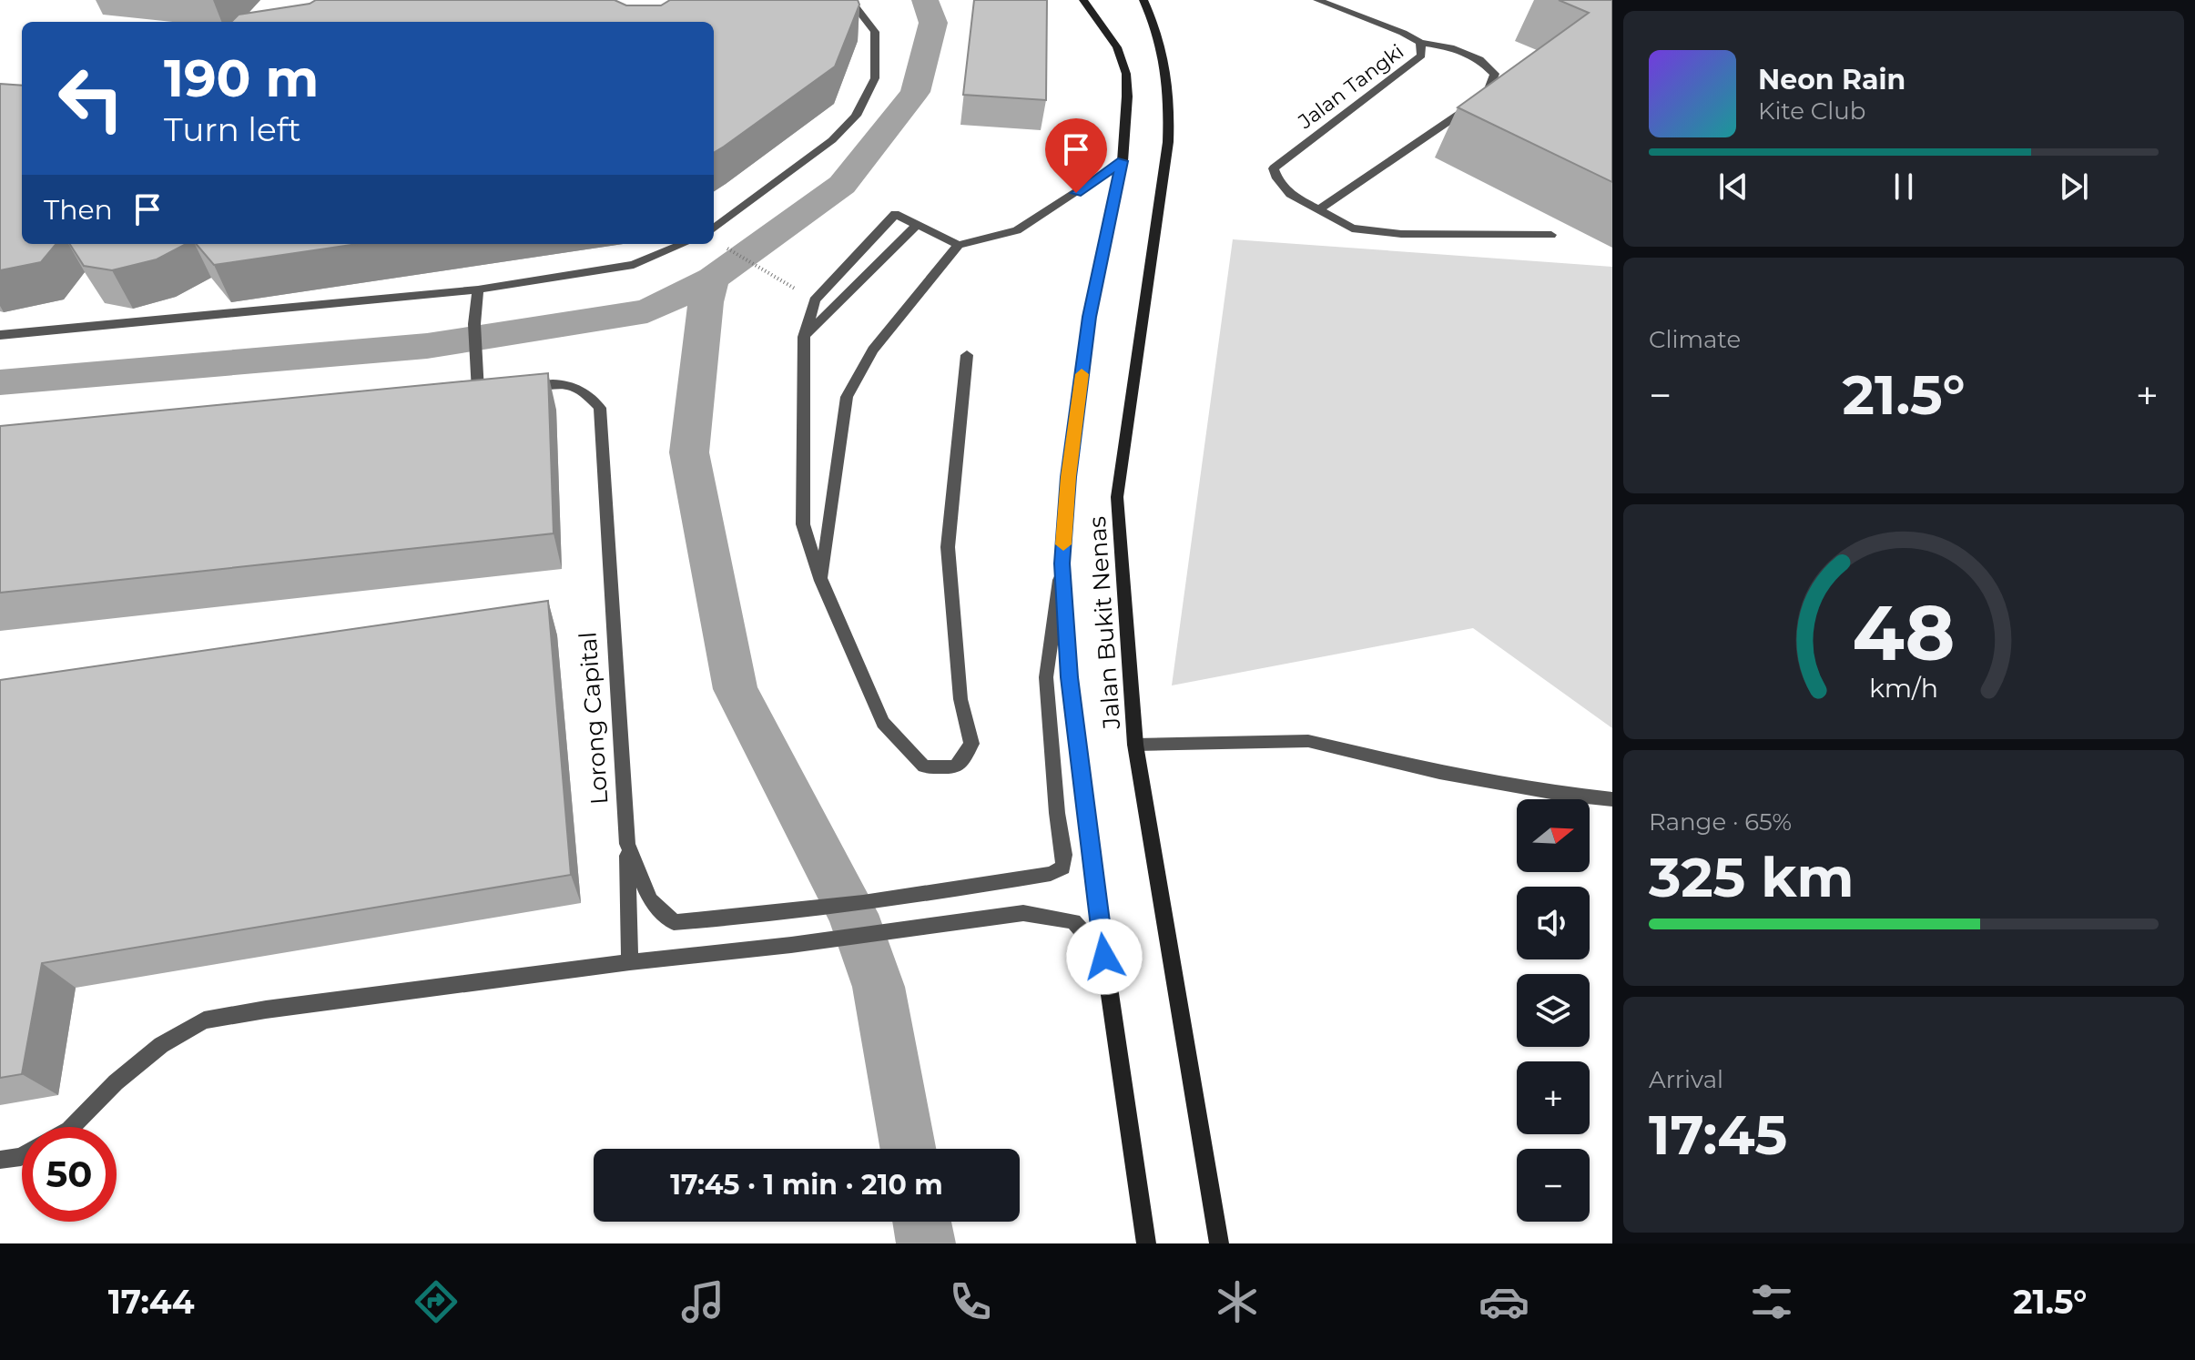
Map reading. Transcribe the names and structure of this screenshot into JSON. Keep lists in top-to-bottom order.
{
  "streets": {
    "main road": ["Jalan Bukit Nenas"],
    "street": ["Jalan Tangki", "Lorong Capital"]
  },
  "crossings": [
    ["Jalan Bukit Nenas", "Lorong Capital"]
  ],
  "north": "right",
  "page": {
    "turn": ["190 m", "Turn left"],
    "song": ["Neon Rain", "Kite Club"],
    "then": "Then",
    "tile": [
      "Climate",
      ["Range · 65%", "325 km"],
      ["Arrival", "17:45"]
    ],
    "heat": ["−", "21.5°", "+"],
    "map_buttons": ["+", "−"],
    "limit": "50",
    "trip": "17:45 · 1 min · 210 m",
    "tabs": ["17:44", "21.5°"],
    "gauge": ["48", "km/h"]
  }
}
